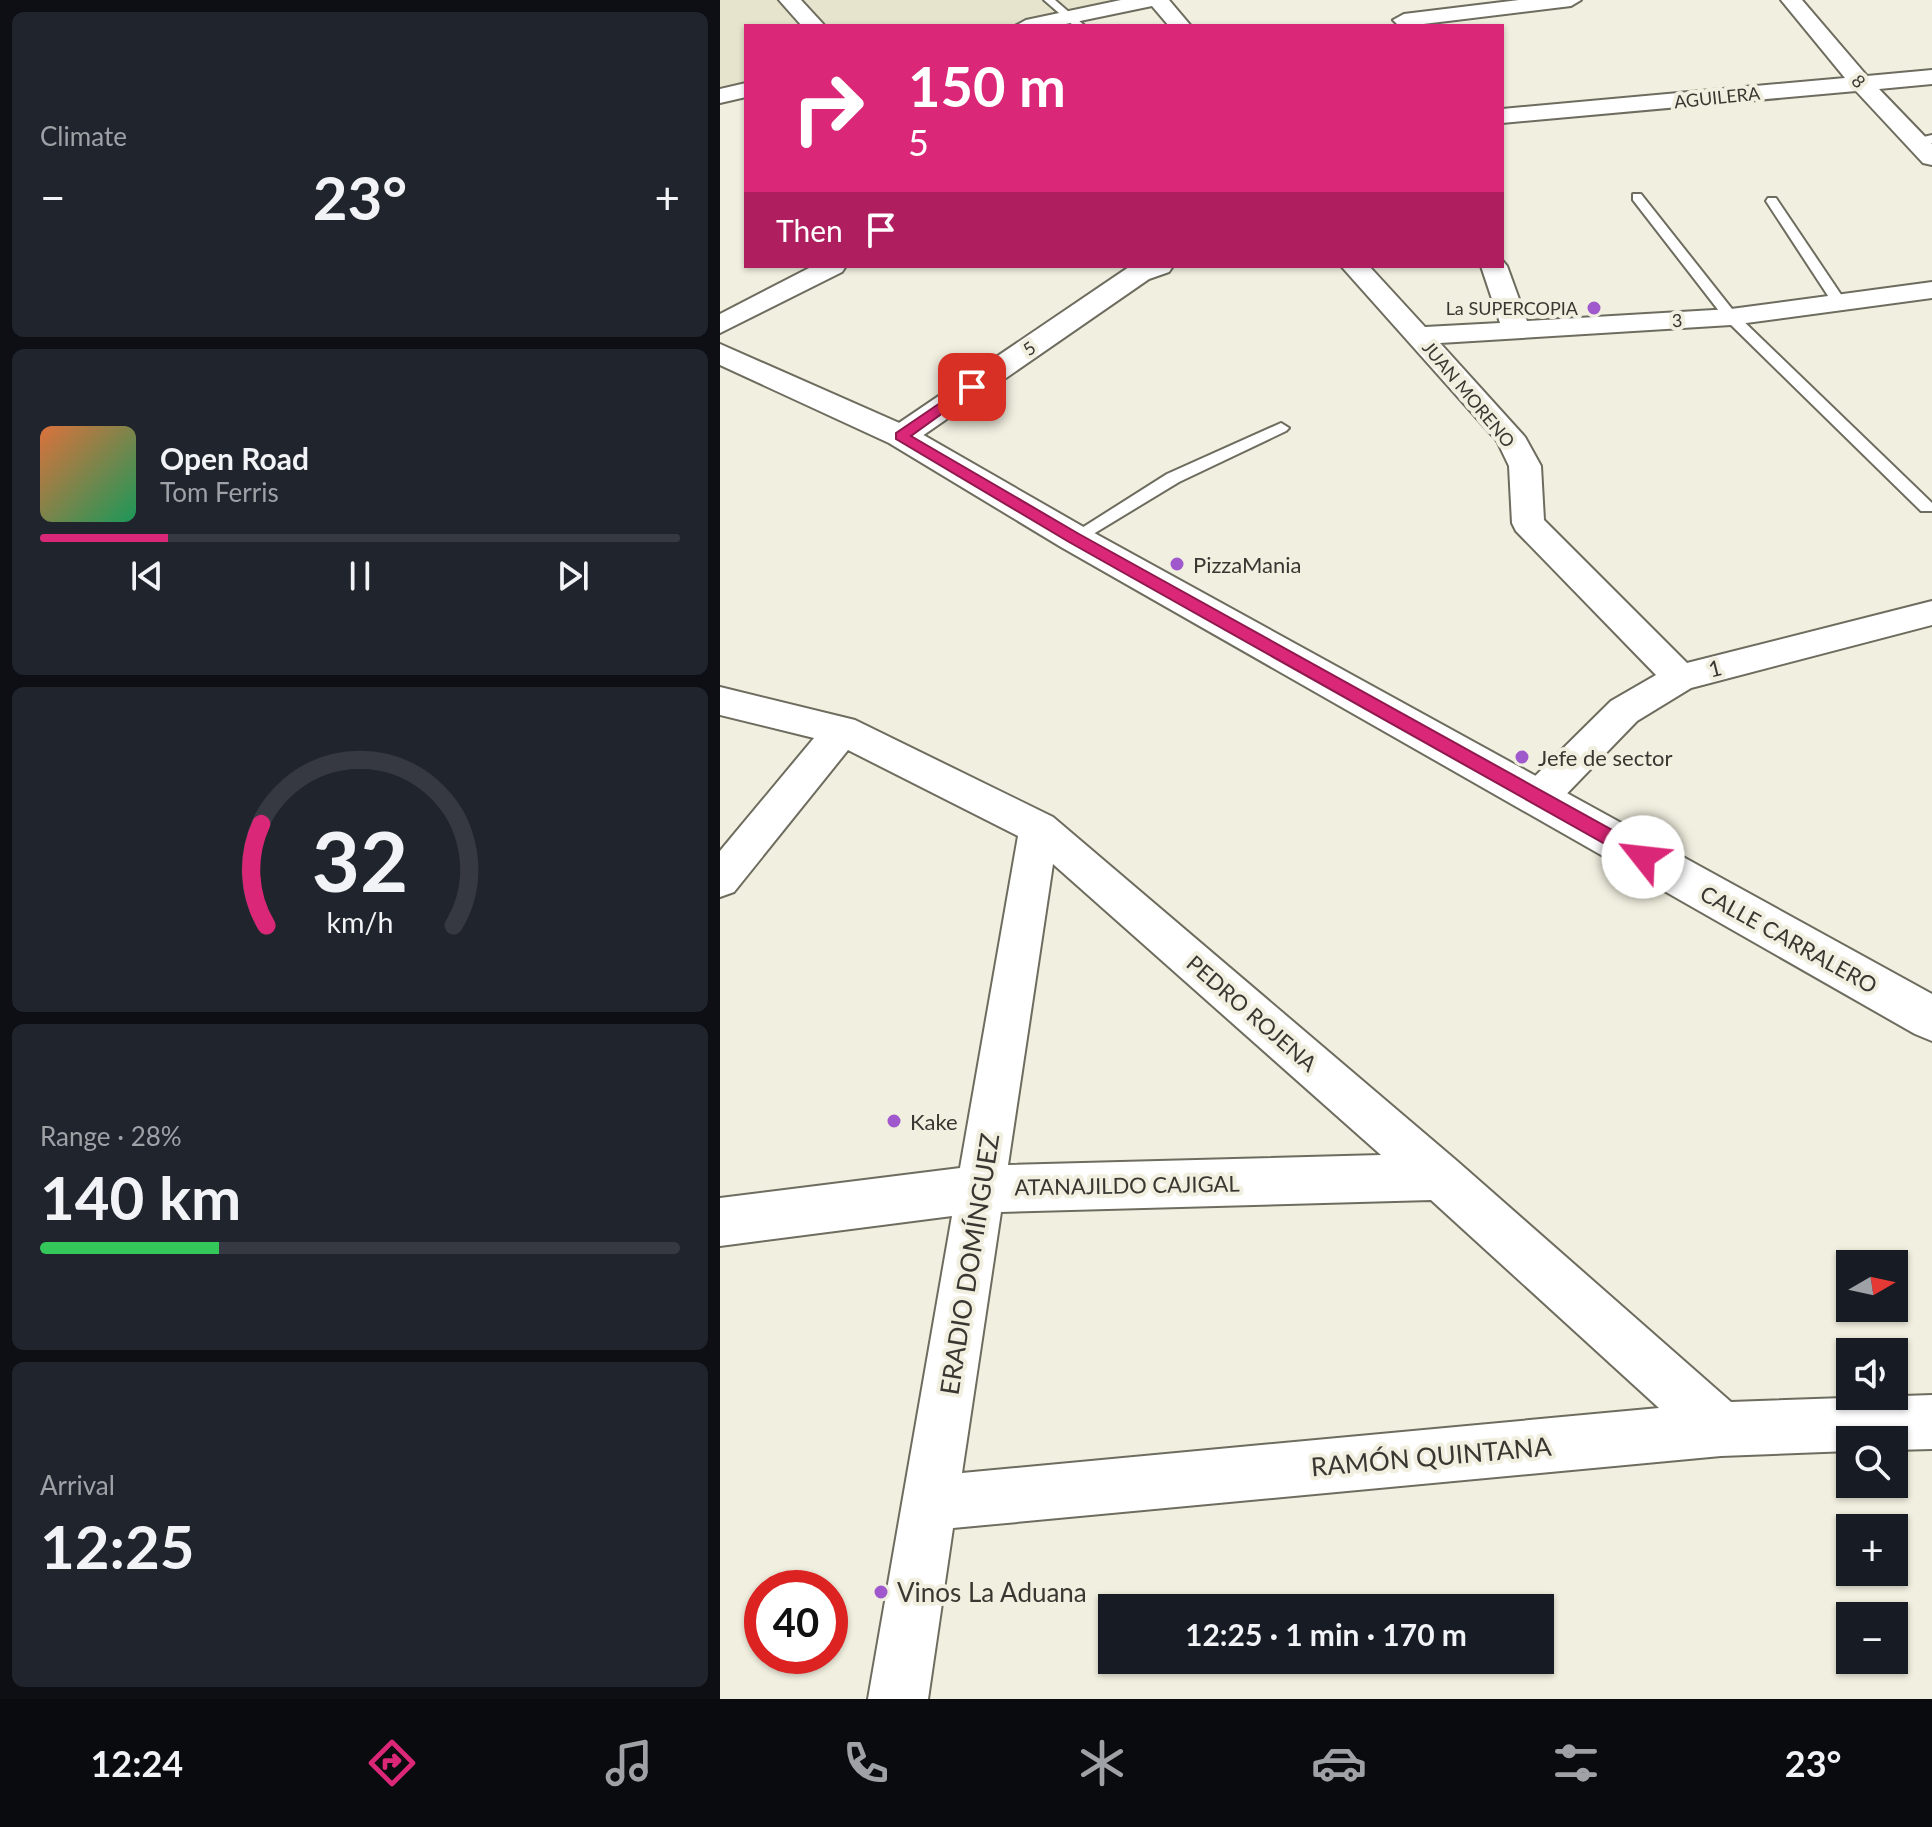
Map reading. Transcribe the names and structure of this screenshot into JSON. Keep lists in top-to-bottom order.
{
  "streets": {
    "street": [
      "8",
      "AGUILERA",
      "3",
      "5",
      "JUAN MORENO",
      "1",
      "CALLE CARRALERO",
      "PEDRO ROJENA",
      "ATANAJILDO CAJIGAL",
      "ERADIO DOMÍNGUEZ",
      "RAMÓN QUINTANA"
    ]
  },
  "crossings": [
    ["8", "AGUILERA"],
    ["3", "JUAN MORENO"],
    ["5", "CALLE CARRALERO"],
    ["JUAN MORENO", "1"],
    ["1", "CALLE CARRALERO"],
    ["PEDRO ROJENA", "ATANAJILDO CAJIGAL"],
    ["PEDRO ROJENA", "ERADIO DOMÍNGUEZ"],
    ["PEDRO ROJENA", "RAMÓN QUINTANA"],
    ["ATANAJILDO CAJIGAL", "ERADIO DOMÍNGUEZ"],
    ["ERADIO DOMÍNGUEZ", "RAMÓN QUINTANA"]
  ],
  "places": [
    "La SUPERCOPIA",
    "PizzaMania",
    "Jefe de sector",
    "Kake",
    "Vinos La Aduana"
  ],
  "north": "right",
  "page": {
    "tile": [
      "Climate",
      ["Range · 28%", "140 km"],
      ["Arrival", "12:25"]
    ],
    "turn": ["150 m", "5"],
    "heat": ["−", "23°", "+"],
    "then": "Then",
    "song": ["Open Road", "Tom Ferris"],
    "map_buttons": ["+", "−"],
    "limit": "40",
    "trip": "12:25 · 1 min · 170 m",
    "tabs": ["12:24", "23°"],
    "gauge": ["32", "km/h"]
  }
}
